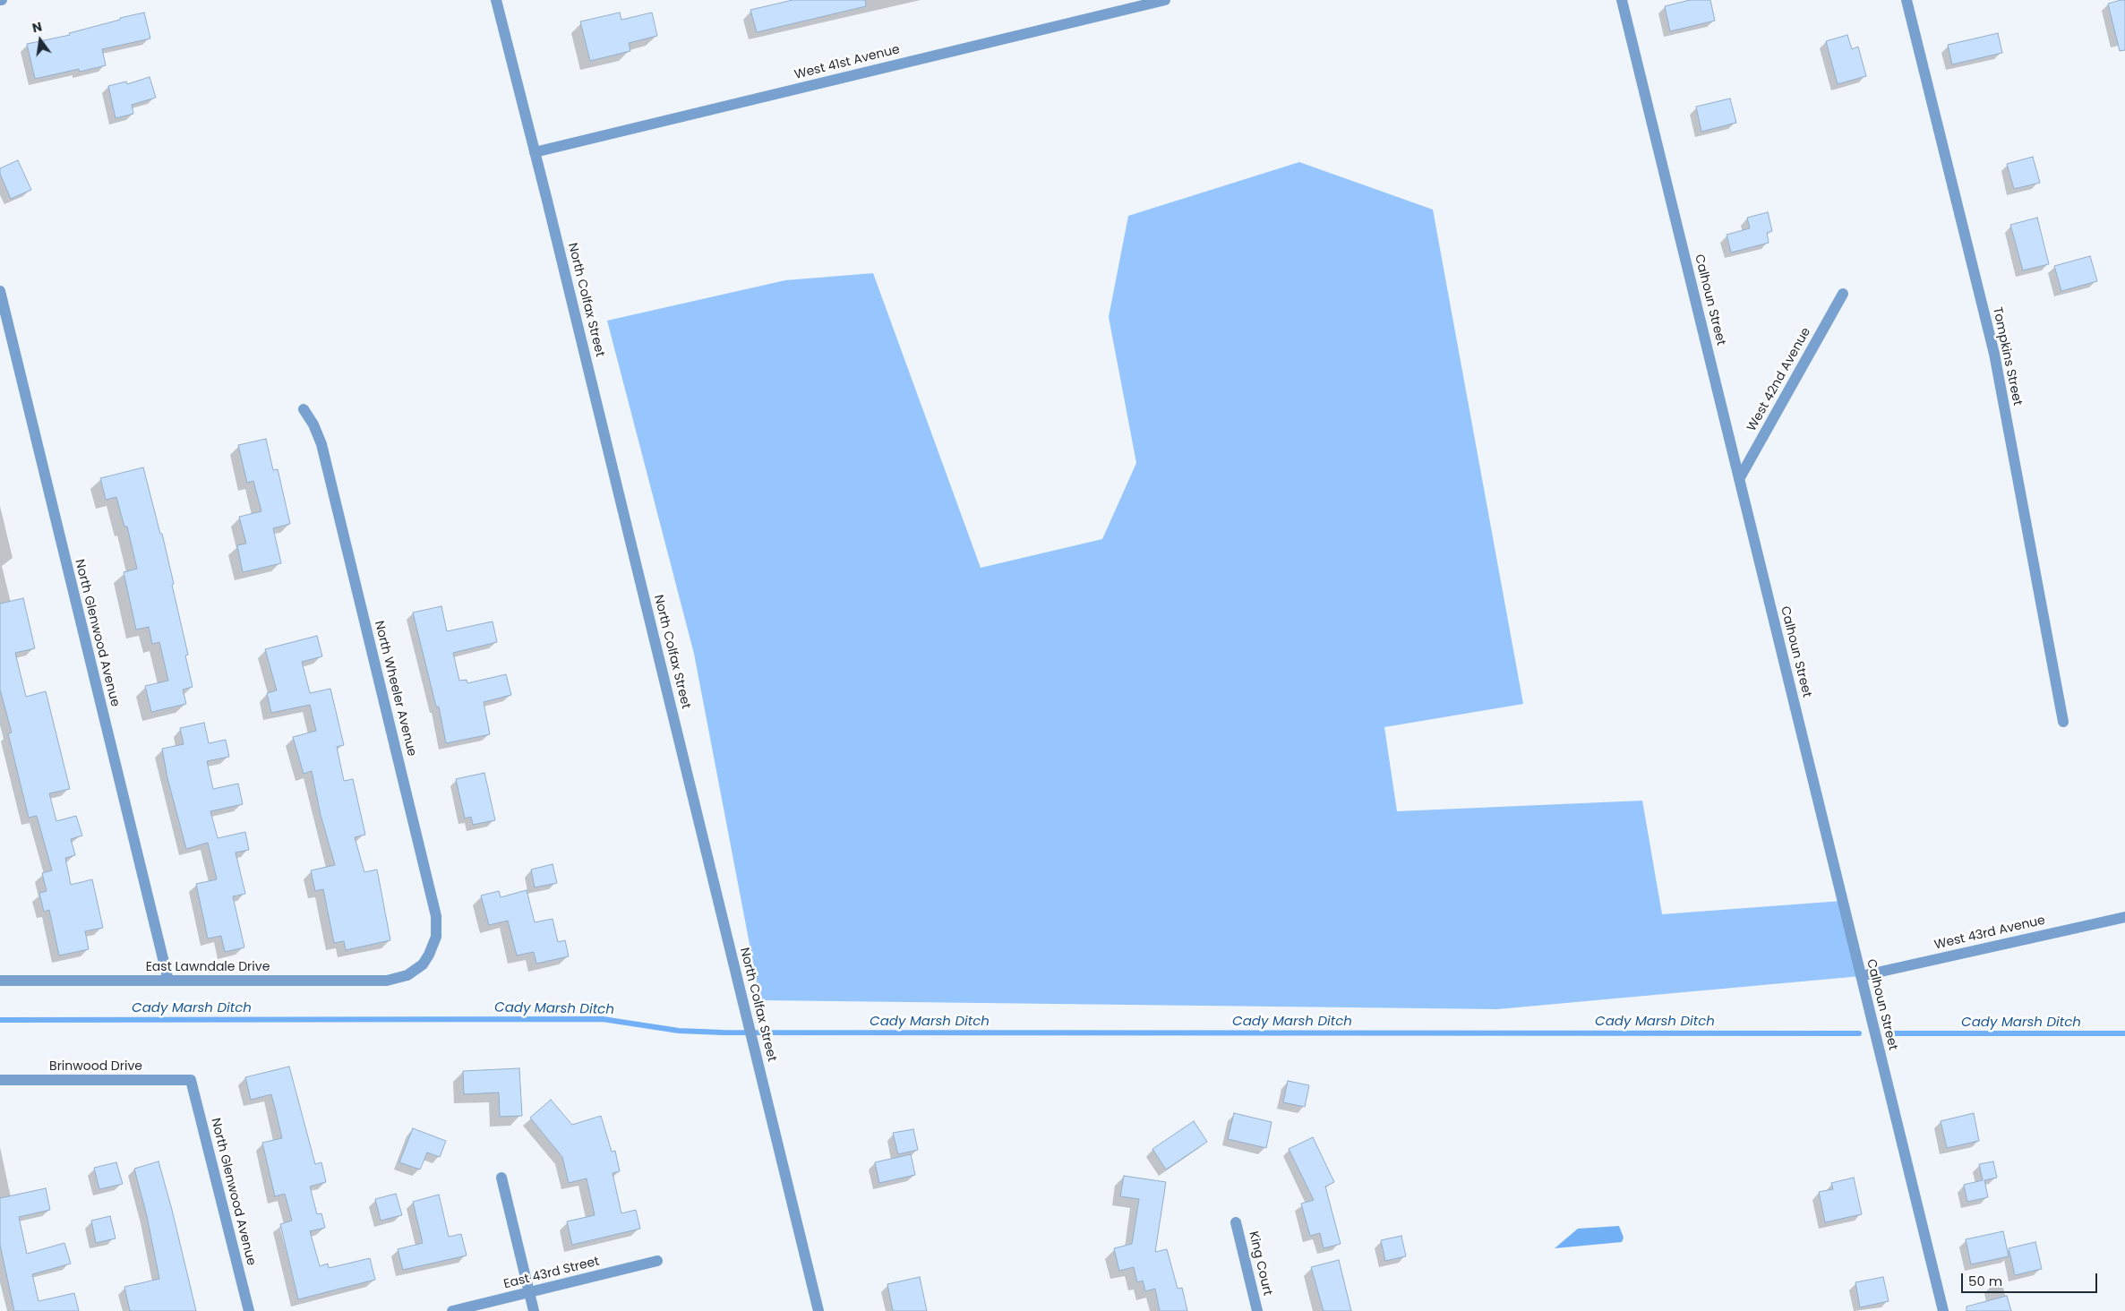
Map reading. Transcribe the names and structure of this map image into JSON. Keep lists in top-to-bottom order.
{
  "streets": {
    "street": [
      "West 41st Avenue",
      "North Colfax Street",
      "Calhoun Street",
      "Tompkins Street",
      "West 42nd Avenue",
      "North Glenwood Avenue",
      "North Wheeler Avenue",
      "West 43rd Avenue",
      "East Lawndale Drive",
      "Brinwood Drive",
      "King Court",
      "East 43rd Street"
    ]
  },
  "crossings": [
    ["West 41st Avenue", "North Colfax Street"],
    ["Calhoun Street", "West 42nd Avenue"],
    ["Calhoun Street", "West 43rd Avenue"],
    ["North Glenwood Avenue", "East Lawndale Drive"],
    ["North Glenwood Avenue", "Brinwood Drive"],
    ["North Wheeler Avenue", "East Lawndale Drive"]
  ],
  "water": ["Cady Marsh Ditch"],
  "scale_bar": "50 m",
  "north": "top"
}
